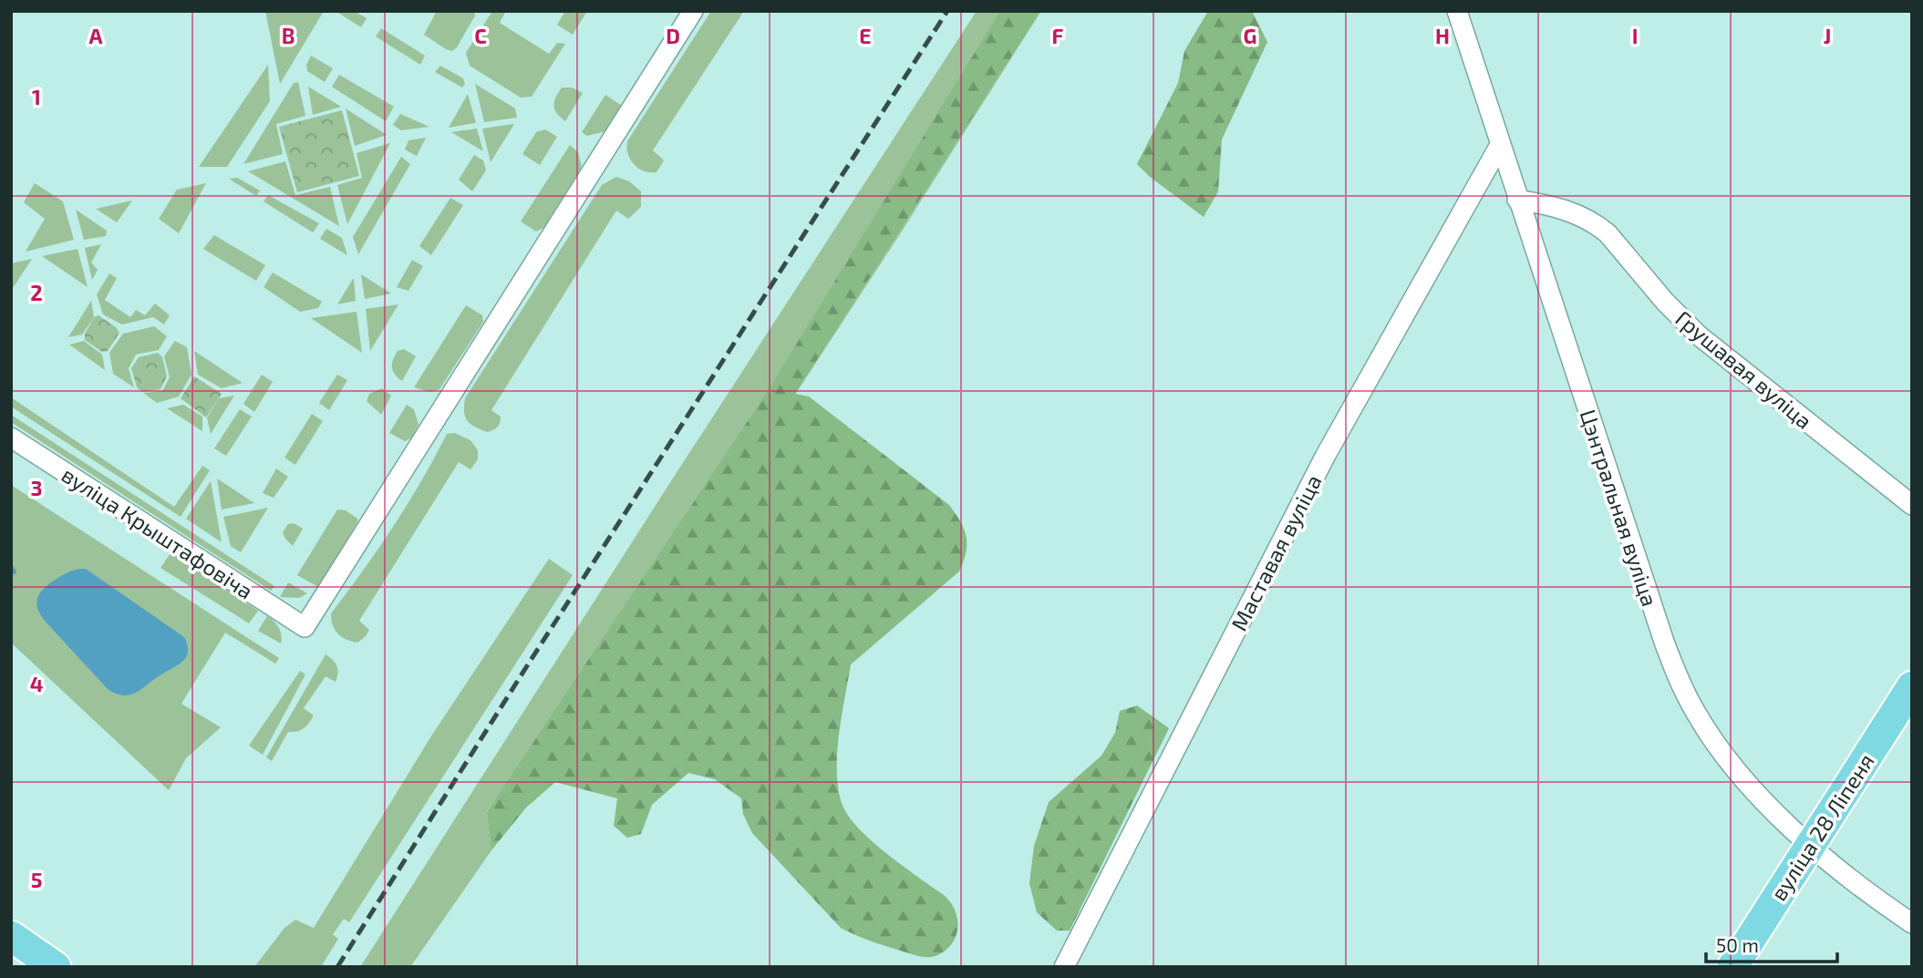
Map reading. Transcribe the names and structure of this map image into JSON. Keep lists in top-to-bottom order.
{
  "streets": {
    "main road": ["вуліца 28 Ліпеня"],
    "street": [
      "Грушавая вуліца",
      "Цэнтральная вуліца",
      "вуліца Крыштафовіча",
      "Маставая вуліца"
    ]
  },
  "crossings": [
    ["Грушавая вуліца", "Цэнтральная вуліца"],
    ["Цэнтральная вуліца", "Маставая вуліца"],
    ["Цэнтральная вуліца", "вуліца 28 Ліпеня"]
  ],
  "scale_bar": "50 m",
  "grid": {
    "columns": [
      "A",
      "B",
      "C",
      "D",
      "E",
      "F",
      "G",
      "H",
      "I",
      "J"
    ],
    "rows": [
      "1",
      "2",
      "3",
      "4",
      "5"
    ]
  }
}
